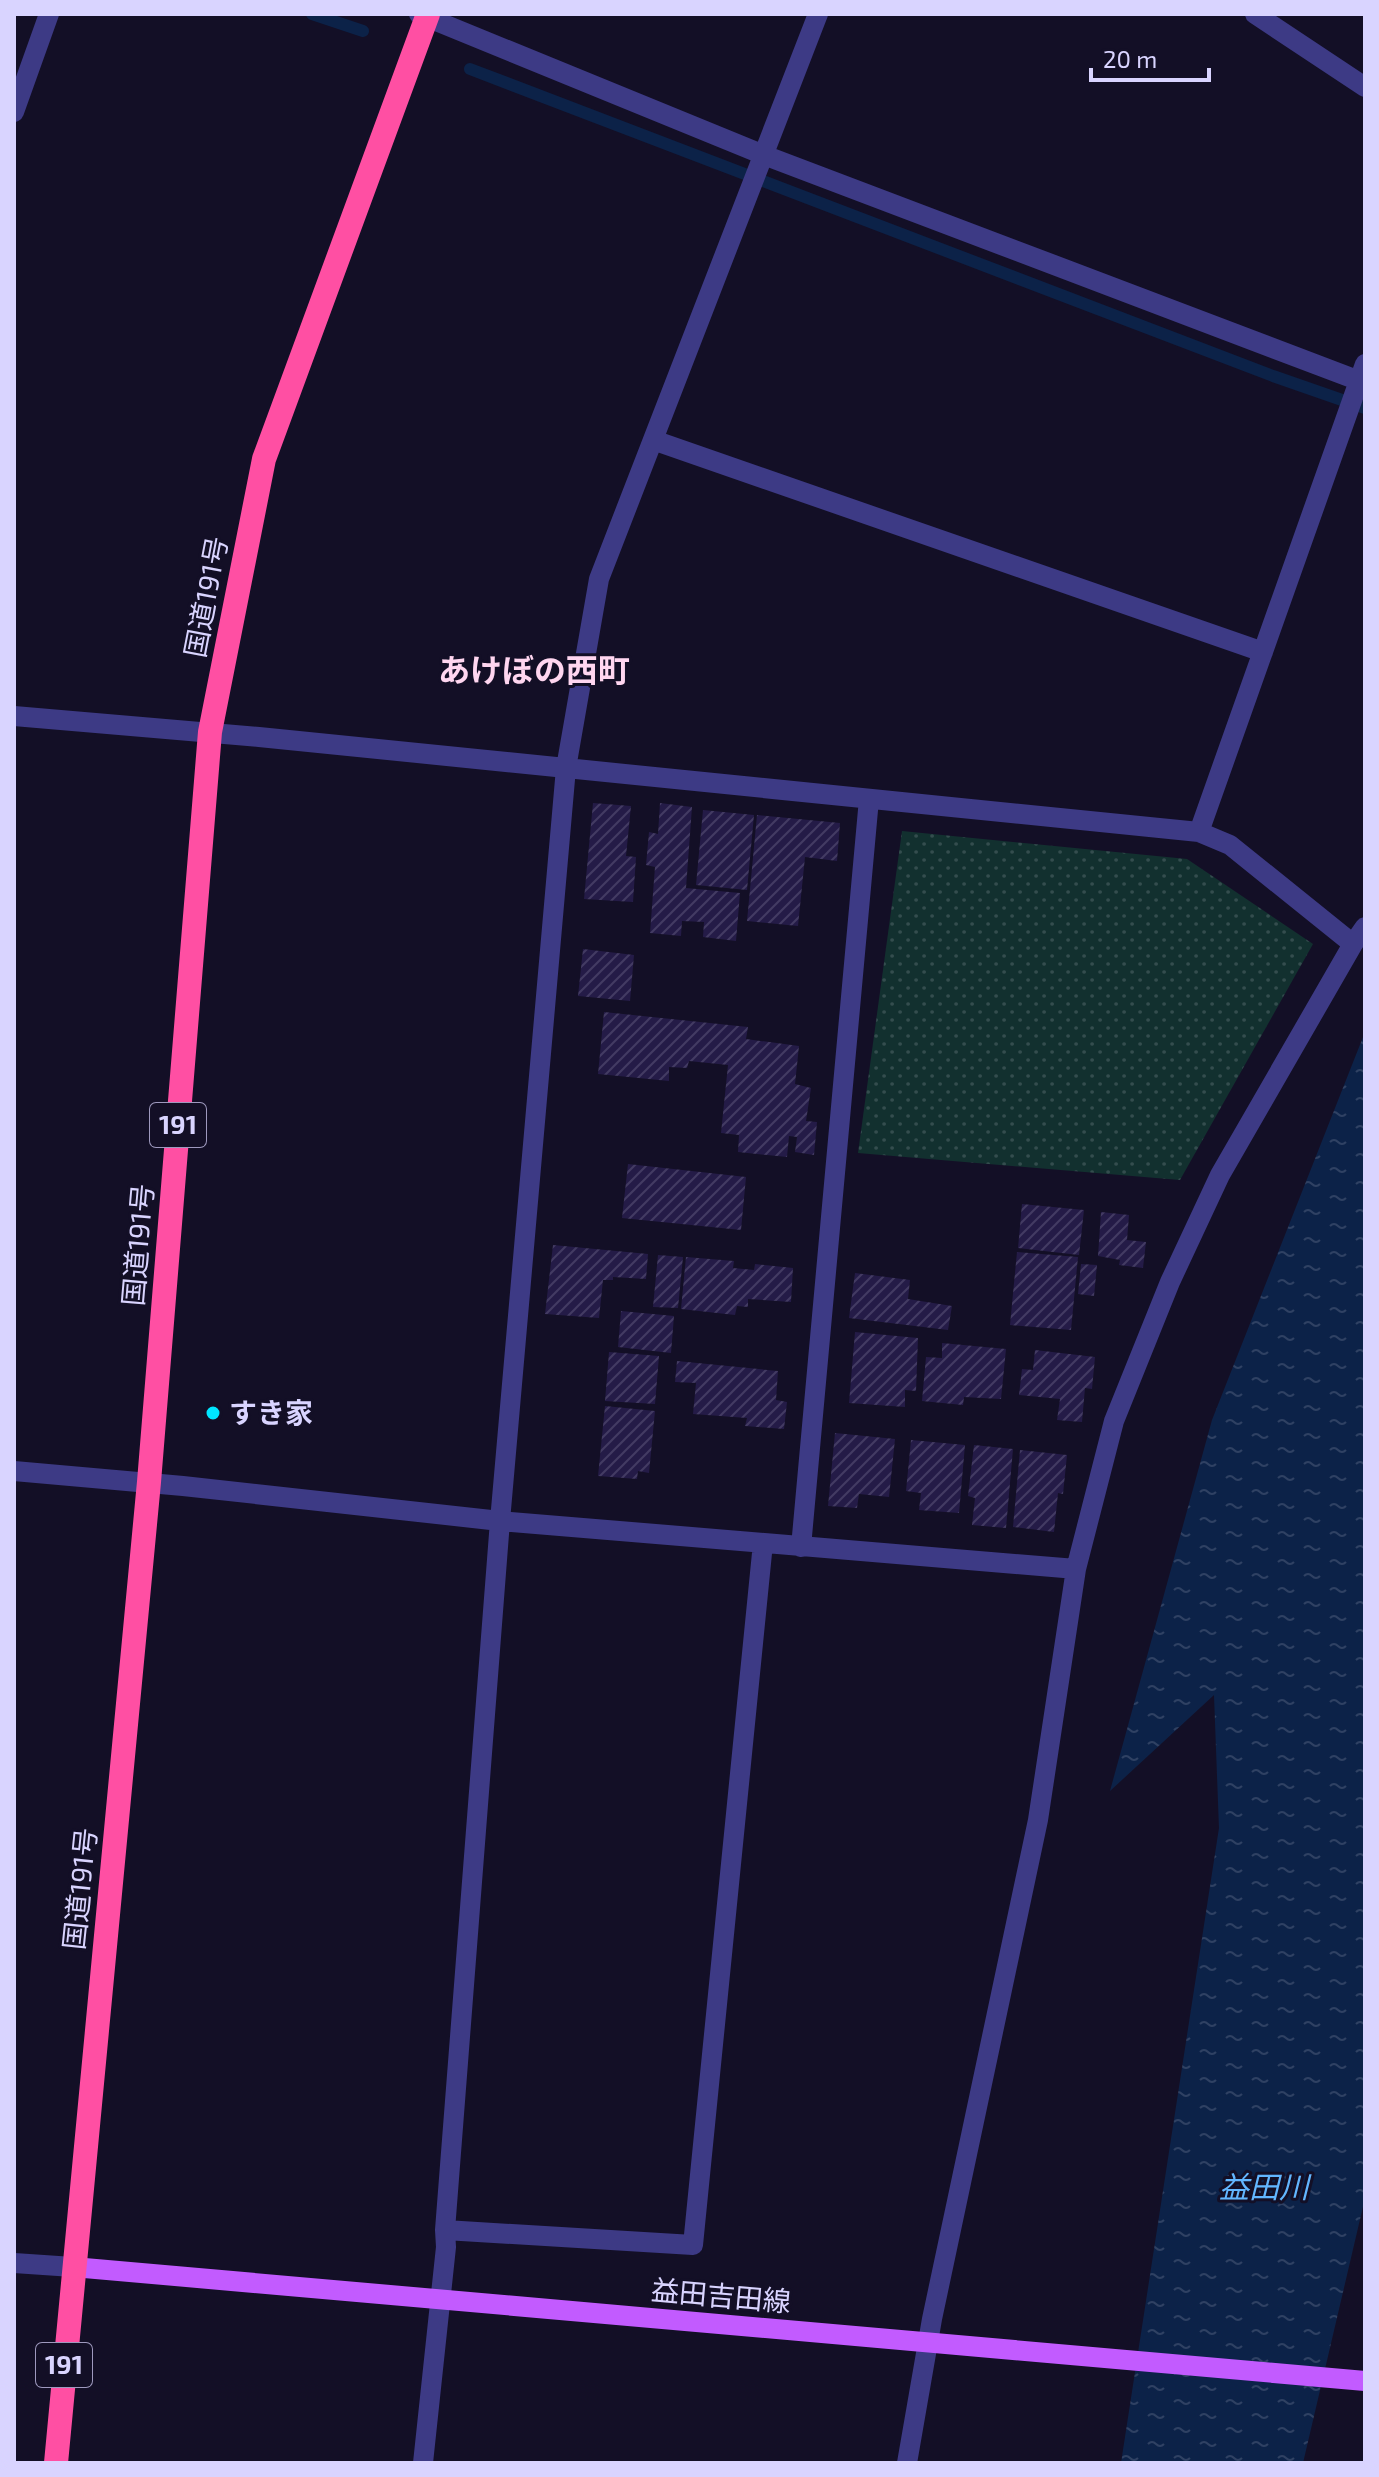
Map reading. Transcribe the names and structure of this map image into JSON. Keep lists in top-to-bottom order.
{
  "streets": {
    "highway": ["国道191号", "191"],
    "main road": ["益田吉田線"]
  },
  "crossings": [
    ["国道191号", "益田吉田線"]
  ],
  "districts": ["あけぼの西町"],
  "water": ["益田川"],
  "places": ["すき家"],
  "scale_bar": "20 m"
}
